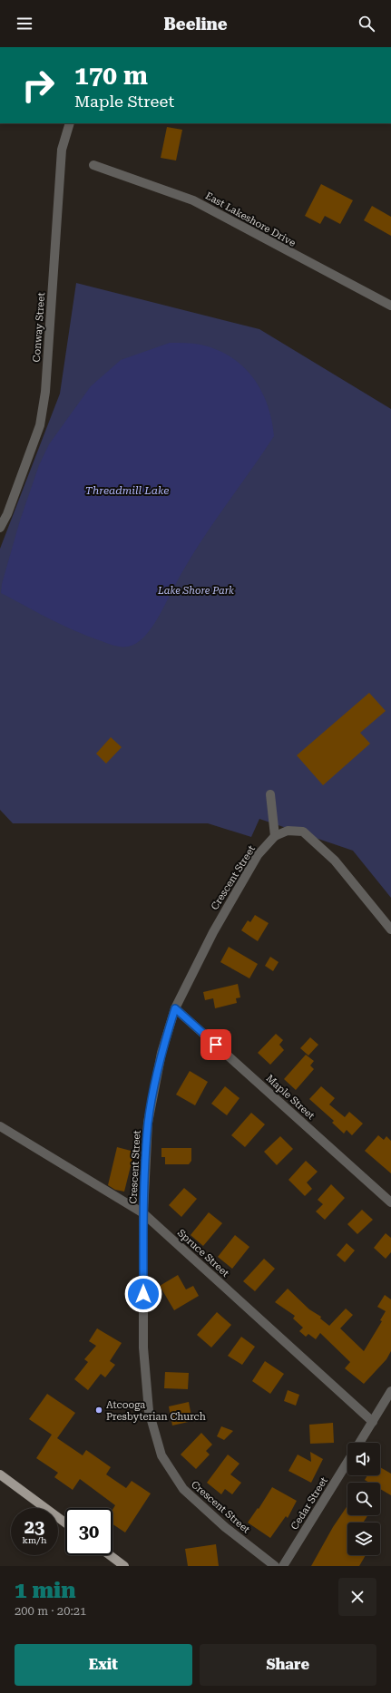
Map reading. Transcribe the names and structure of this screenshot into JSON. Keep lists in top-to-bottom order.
{
  "streets": {
    "street": [
      "East Lakeshore Drive",
      "Conway Street",
      "Crescent Street",
      "Maple Street",
      "Spruce Street",
      "Cedar Street"
    ]
  },
  "crossings": [
    ["Crescent Street", "Maple Street"],
    ["Crescent Street", "Spruce Street"]
  ],
  "water": ["Threadmill Lake"],
  "parks": ["Lake Shore Park"],
  "places": ["Atcooga Presbyterian Church"],
  "page": {
    "header": "Beeline",
    "turn": ["170 m", "Maple Street"],
    "speed": "23 km/h",
    "limit": "30",
    "heading": ["1 min", "200 m · 20:21"],
    "buttons": ["Exit", "Share"]
  }
}
